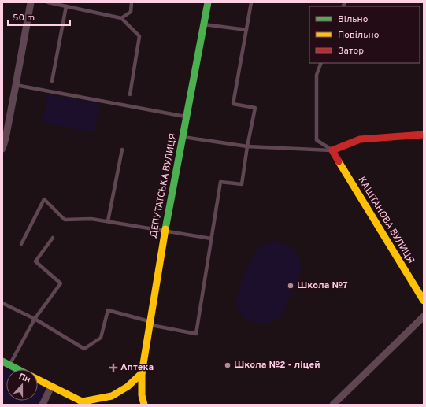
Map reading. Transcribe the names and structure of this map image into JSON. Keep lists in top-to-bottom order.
{
  "streets": {
    "street": ["ДЕПУТАТСЬКА ВУЛИЦЯ", "КАШТАНОВА ВУЛИЦЯ"]
  },
  "places": {
    "other": ["Школа №7", "Школа №2 - ліцей"],
    "health": ["Аптека"]
  },
  "legend": ["Вільно", "Повільно", "Затор"],
  "scale_bar": "50 m",
  "north": "top"
}
